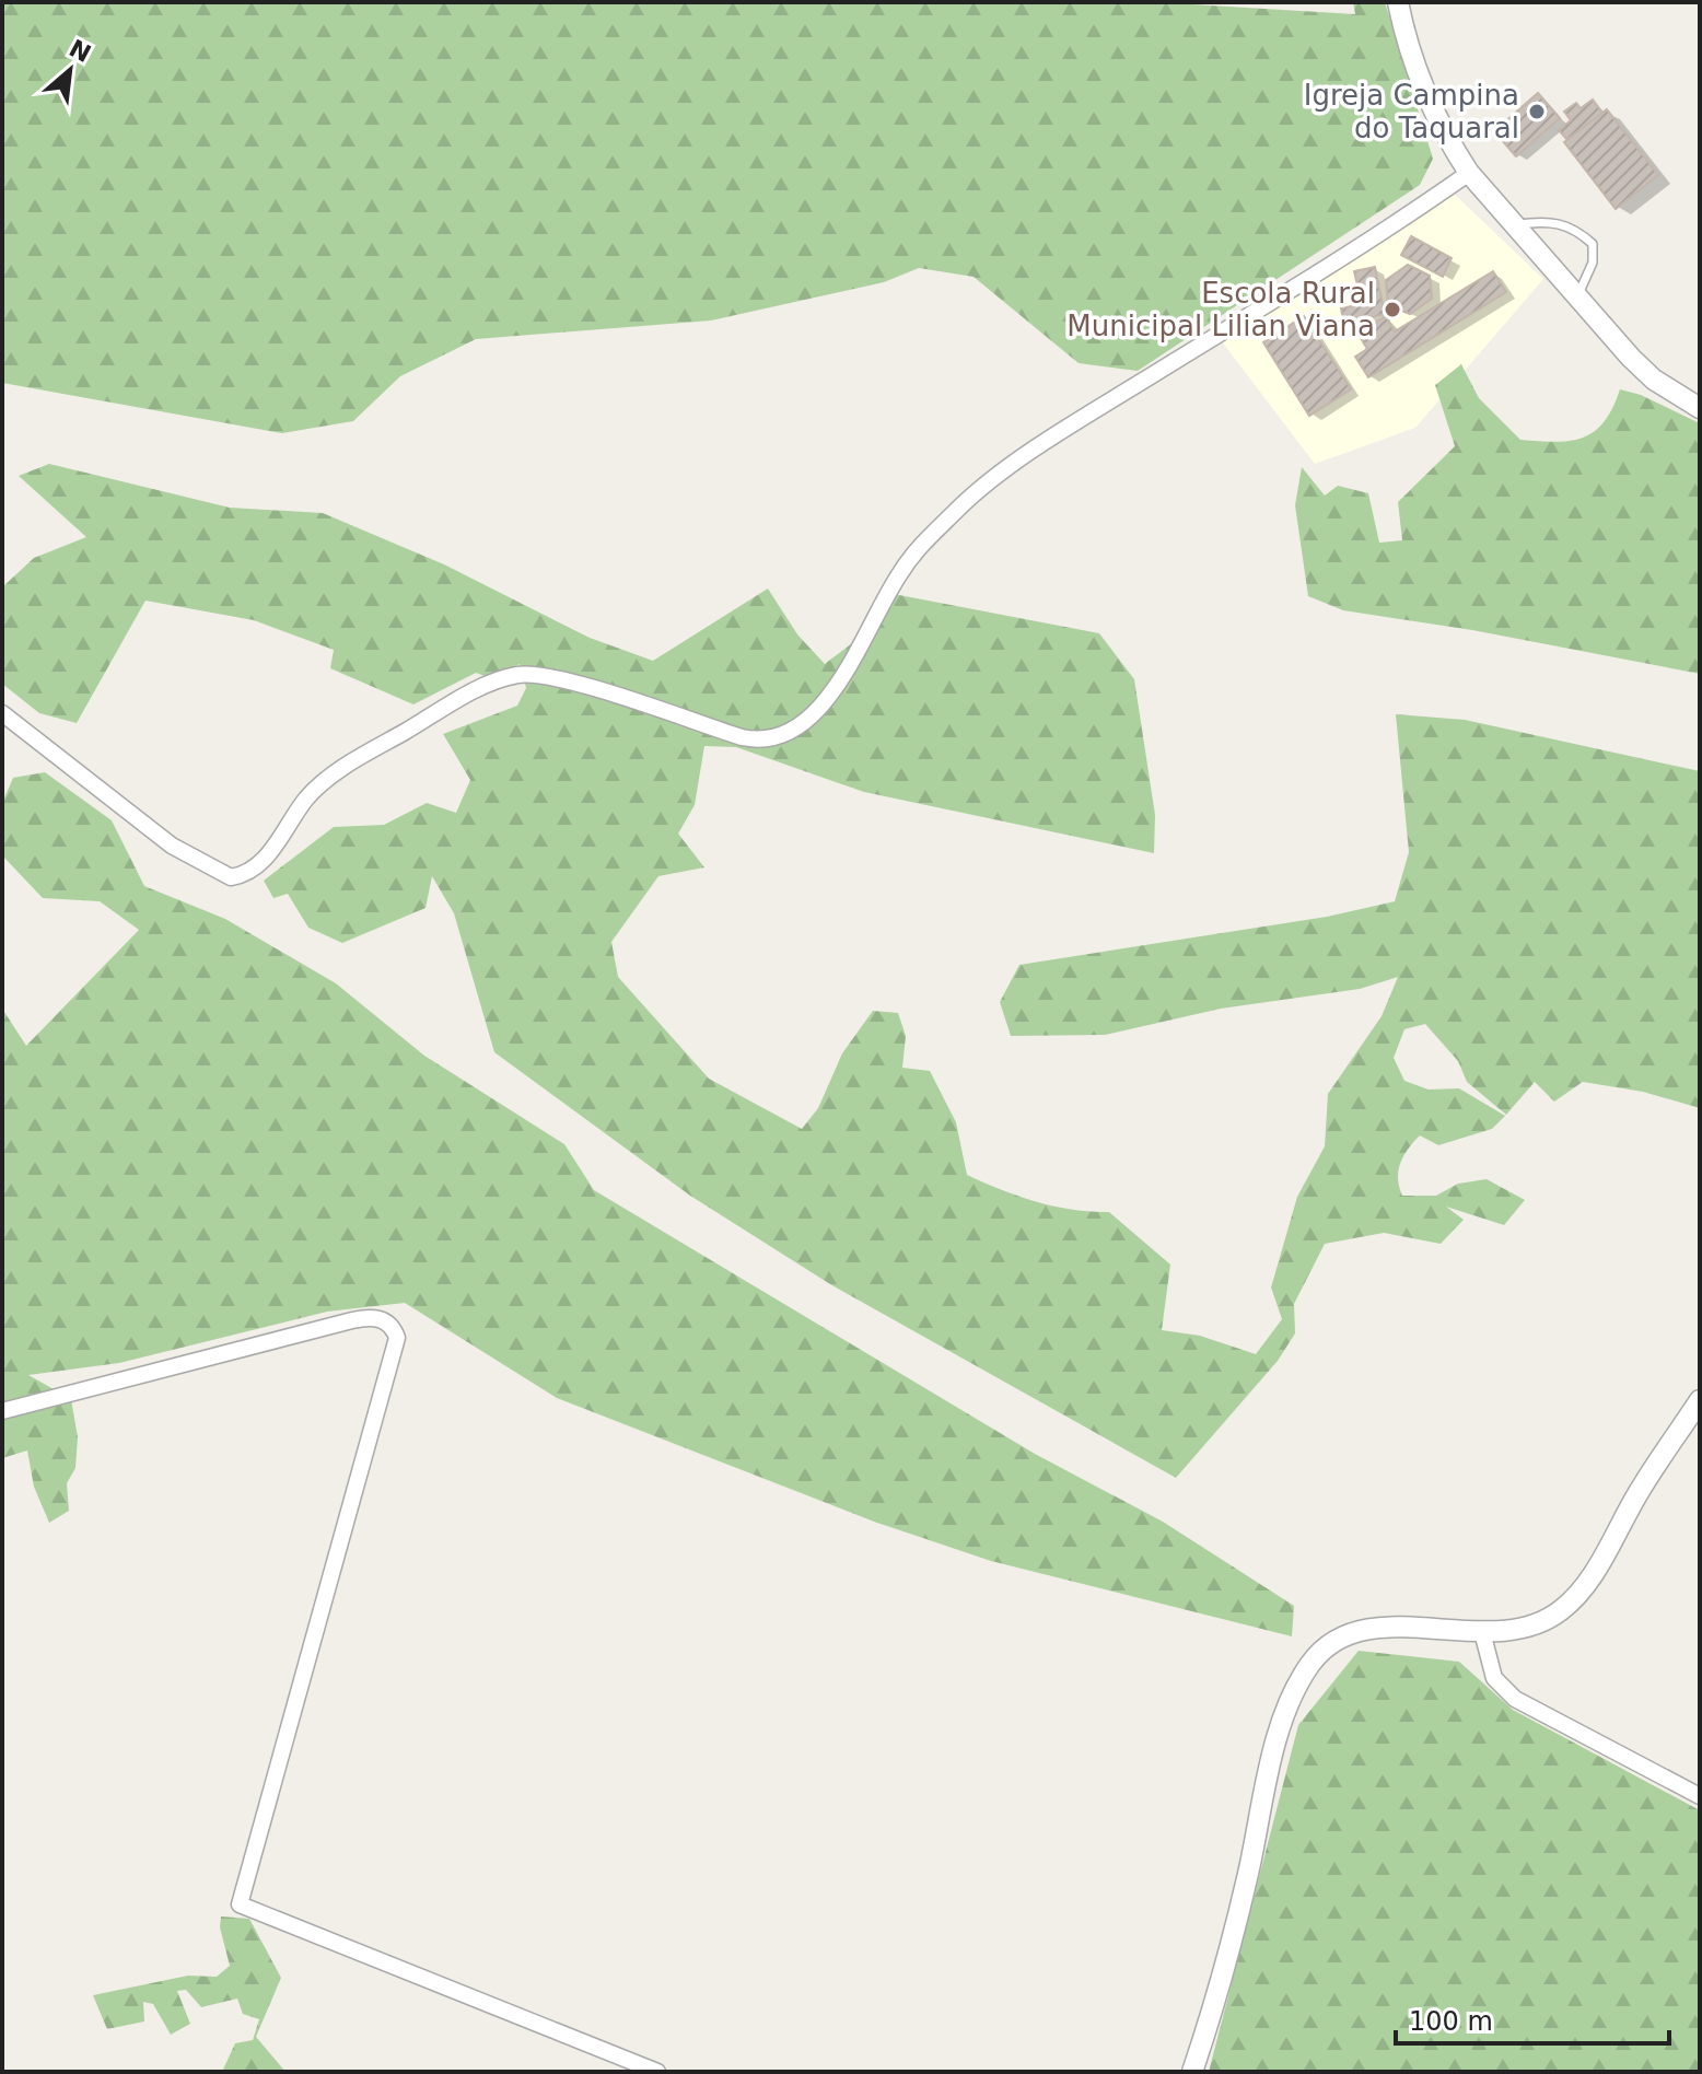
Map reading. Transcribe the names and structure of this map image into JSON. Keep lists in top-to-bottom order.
{
  "places": ["Igreja Campina do Taquaral", "Escola Rural Municipal Lilian Viana"],
  "scale_bar": "100 m",
  "north": "top right"
}
